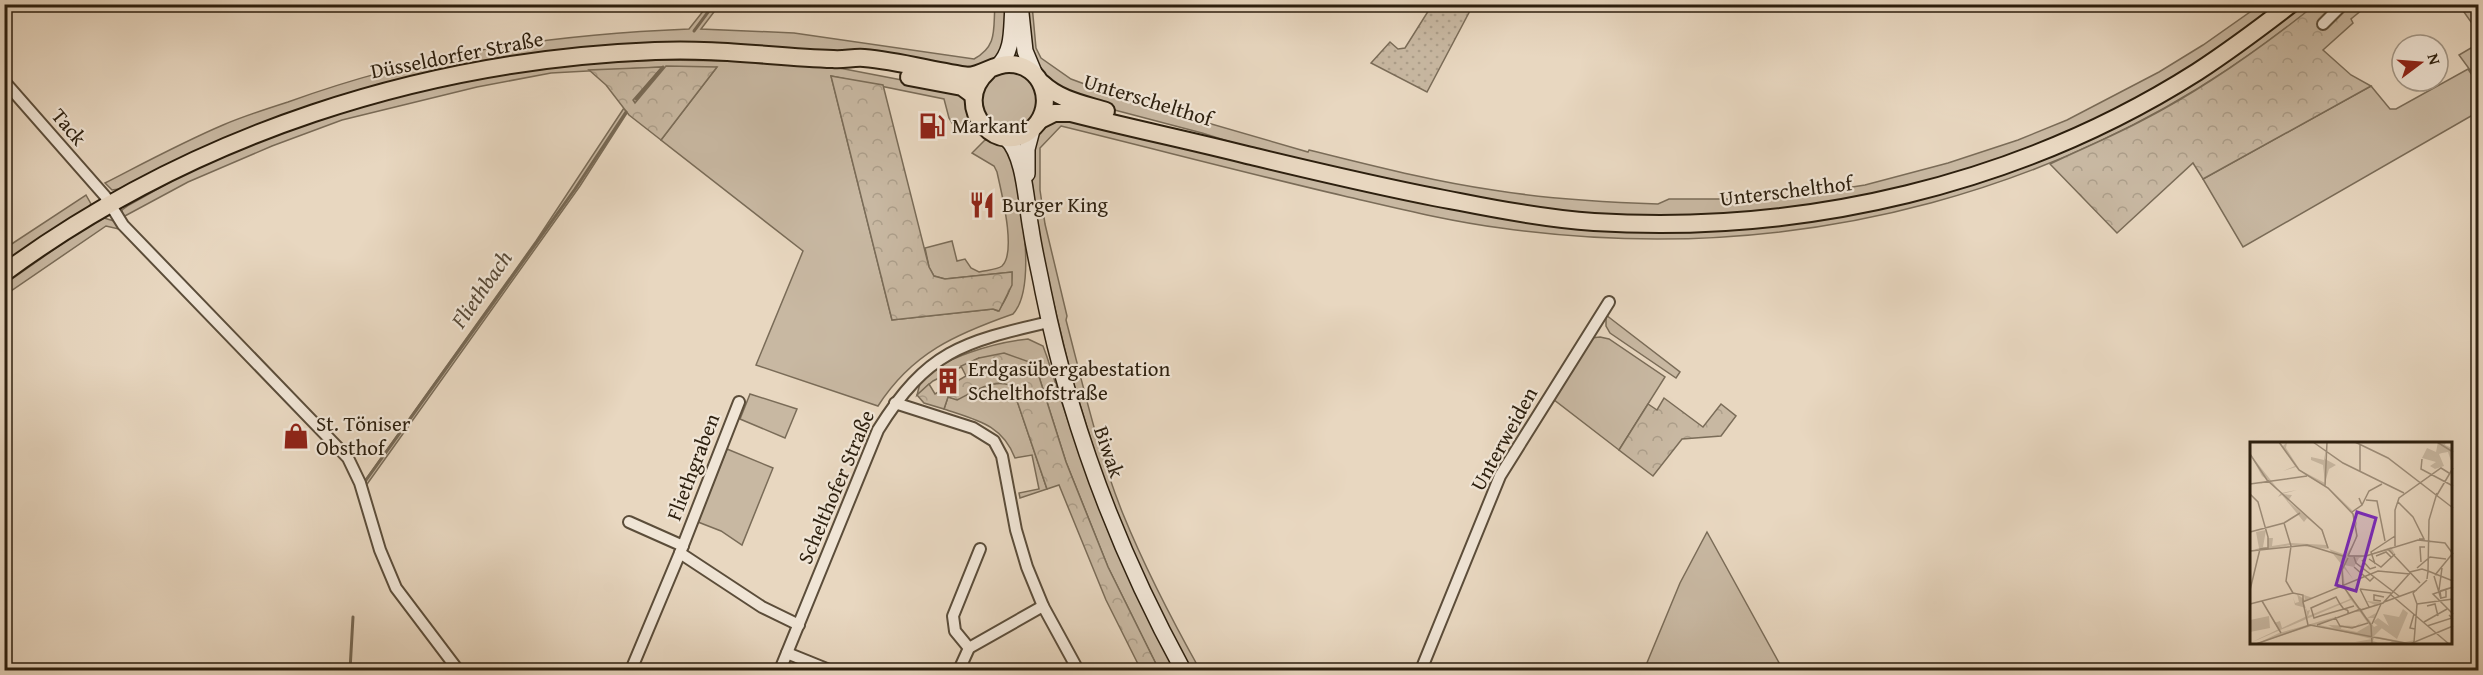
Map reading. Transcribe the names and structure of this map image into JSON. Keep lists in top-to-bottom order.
{
  "streets": {
    "main road": ["Düsseldorfer Straße", "Unterschelthof"],
    "street": [
      "Tack",
      "Unterweiden",
      "Biwak",
      "Fliethgraben",
      "Schelthofer Straße"
    ]
  },
  "crossings": [
    ["Düsseldorfer Straße", "Tack"],
    ["Unterschelthof", "Biwak"],
    ["Biwak", "Schelthofer Straße"],
    ["Fliethgraben", "Schelthofer Straße"]
  ],
  "water": ["Fliethbach"],
  "places": {
    "fuel station": ["Markant"],
    "restaurant": ["Burger King"],
    "building": ["Erdgasübergabestation Schelthofstraße"],
    "shop": ["St. Töniser Obsthof"]
  },
  "north": "right"
}
